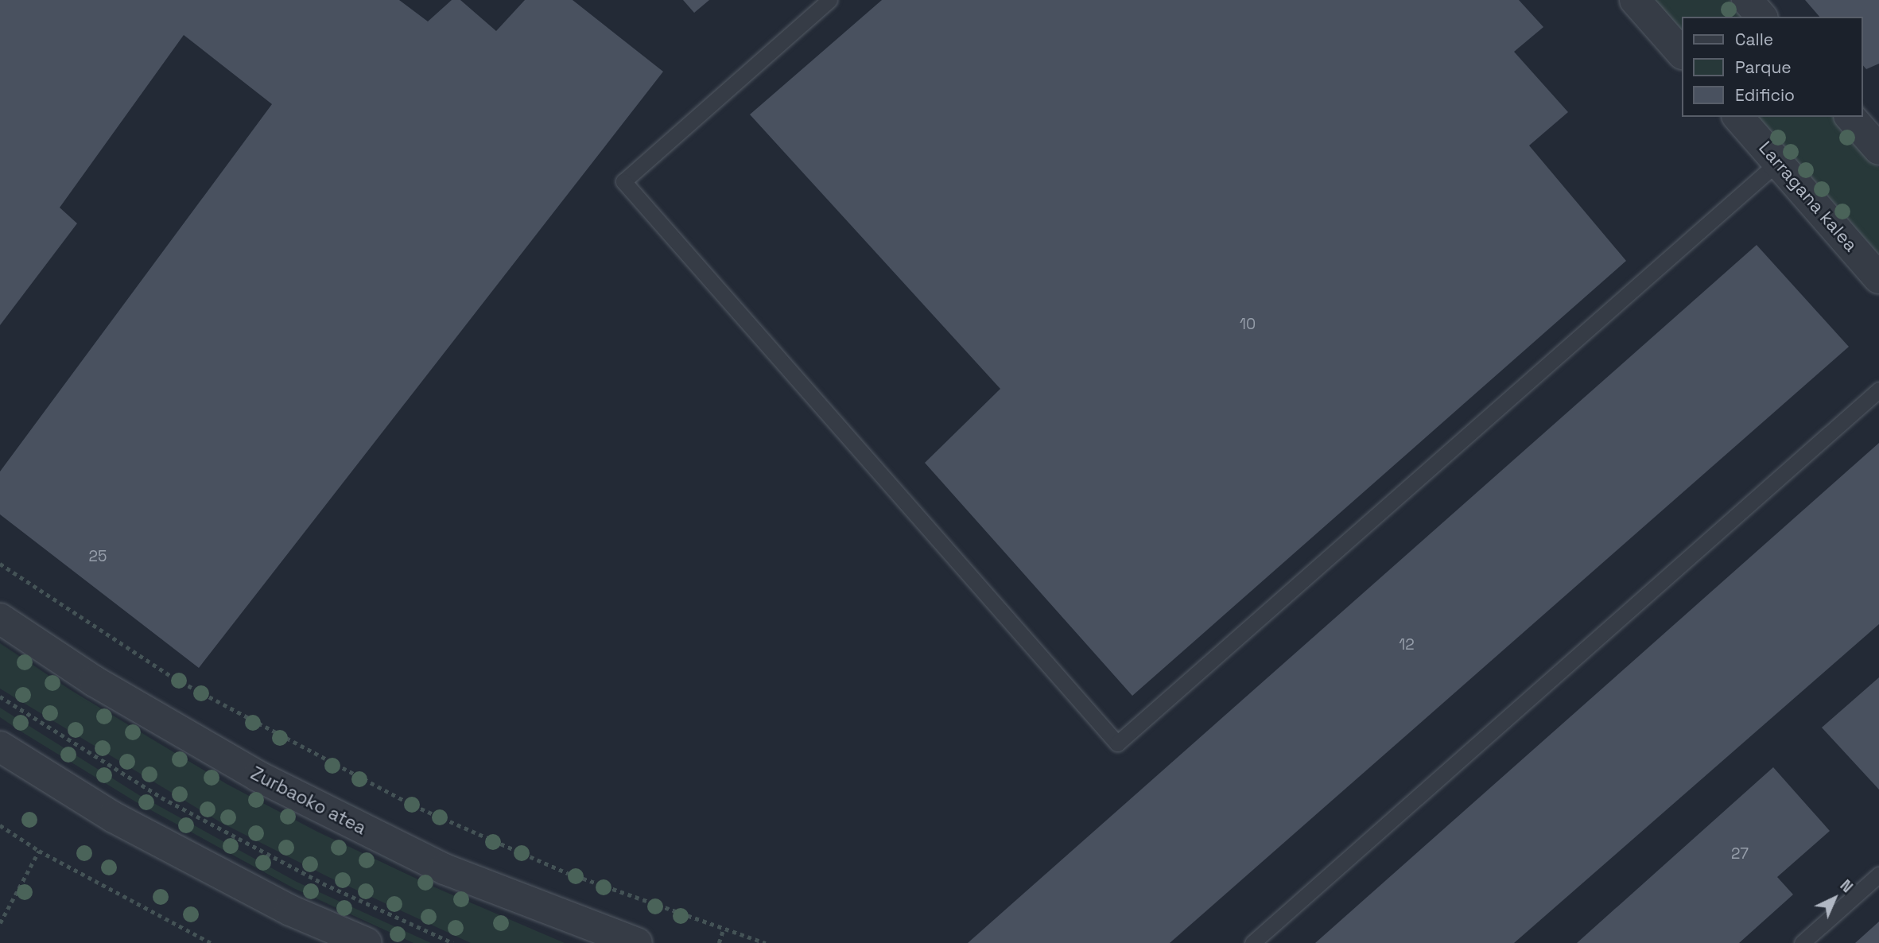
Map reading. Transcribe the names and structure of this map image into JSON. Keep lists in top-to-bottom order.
{
  "streets": {
    "street": ["Larragana kalea", "Zurbaoko atea"]
  },
  "house_numbers": [
    "10",
    "25",
    "12",
    "27"
  ],
  "legend": ["Calle", "Parque", "Edificio"],
  "north": "top right"
}
